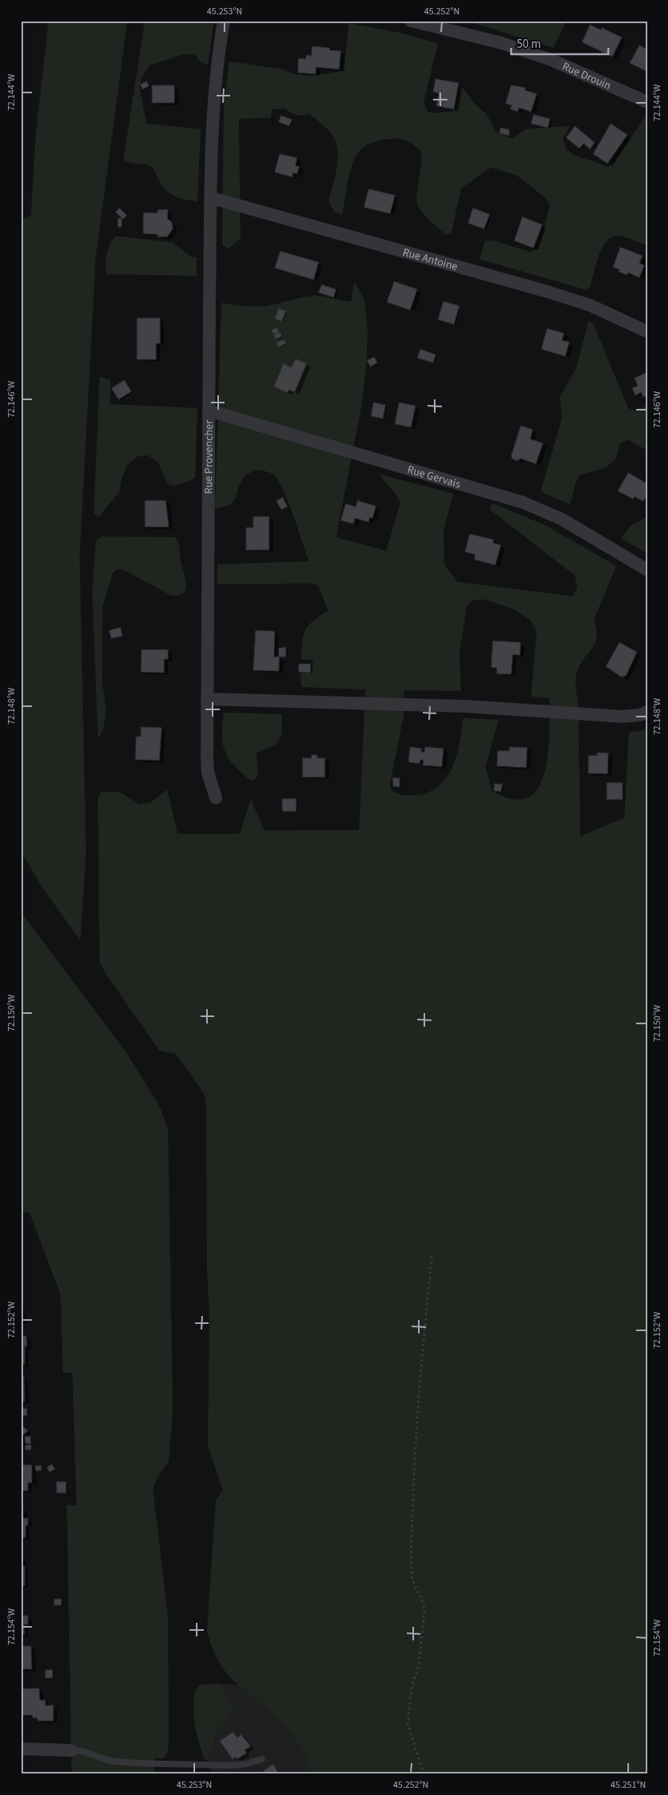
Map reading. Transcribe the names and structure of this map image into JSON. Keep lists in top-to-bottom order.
{
  "streets": {
    "street": [
      "Rue Drouin",
      "Rue Antoine",
      "Rue Provencher",
      "Rue Gervais"
    ]
  },
  "crossings": [
    ["Rue Antoine", "Rue Provencher"],
    ["Rue Provencher", "Rue Gervais"]
  ],
  "scale_bar": "50 m",
  "coordinates": [
    "45.253°N",
    "45.252°N",
    "72.144°W",
    "72.146°W",
    "72.148°W",
    "72.150°W",
    "72.152°W",
    "72.154°W",
    "45.251°N"
  ]
}
